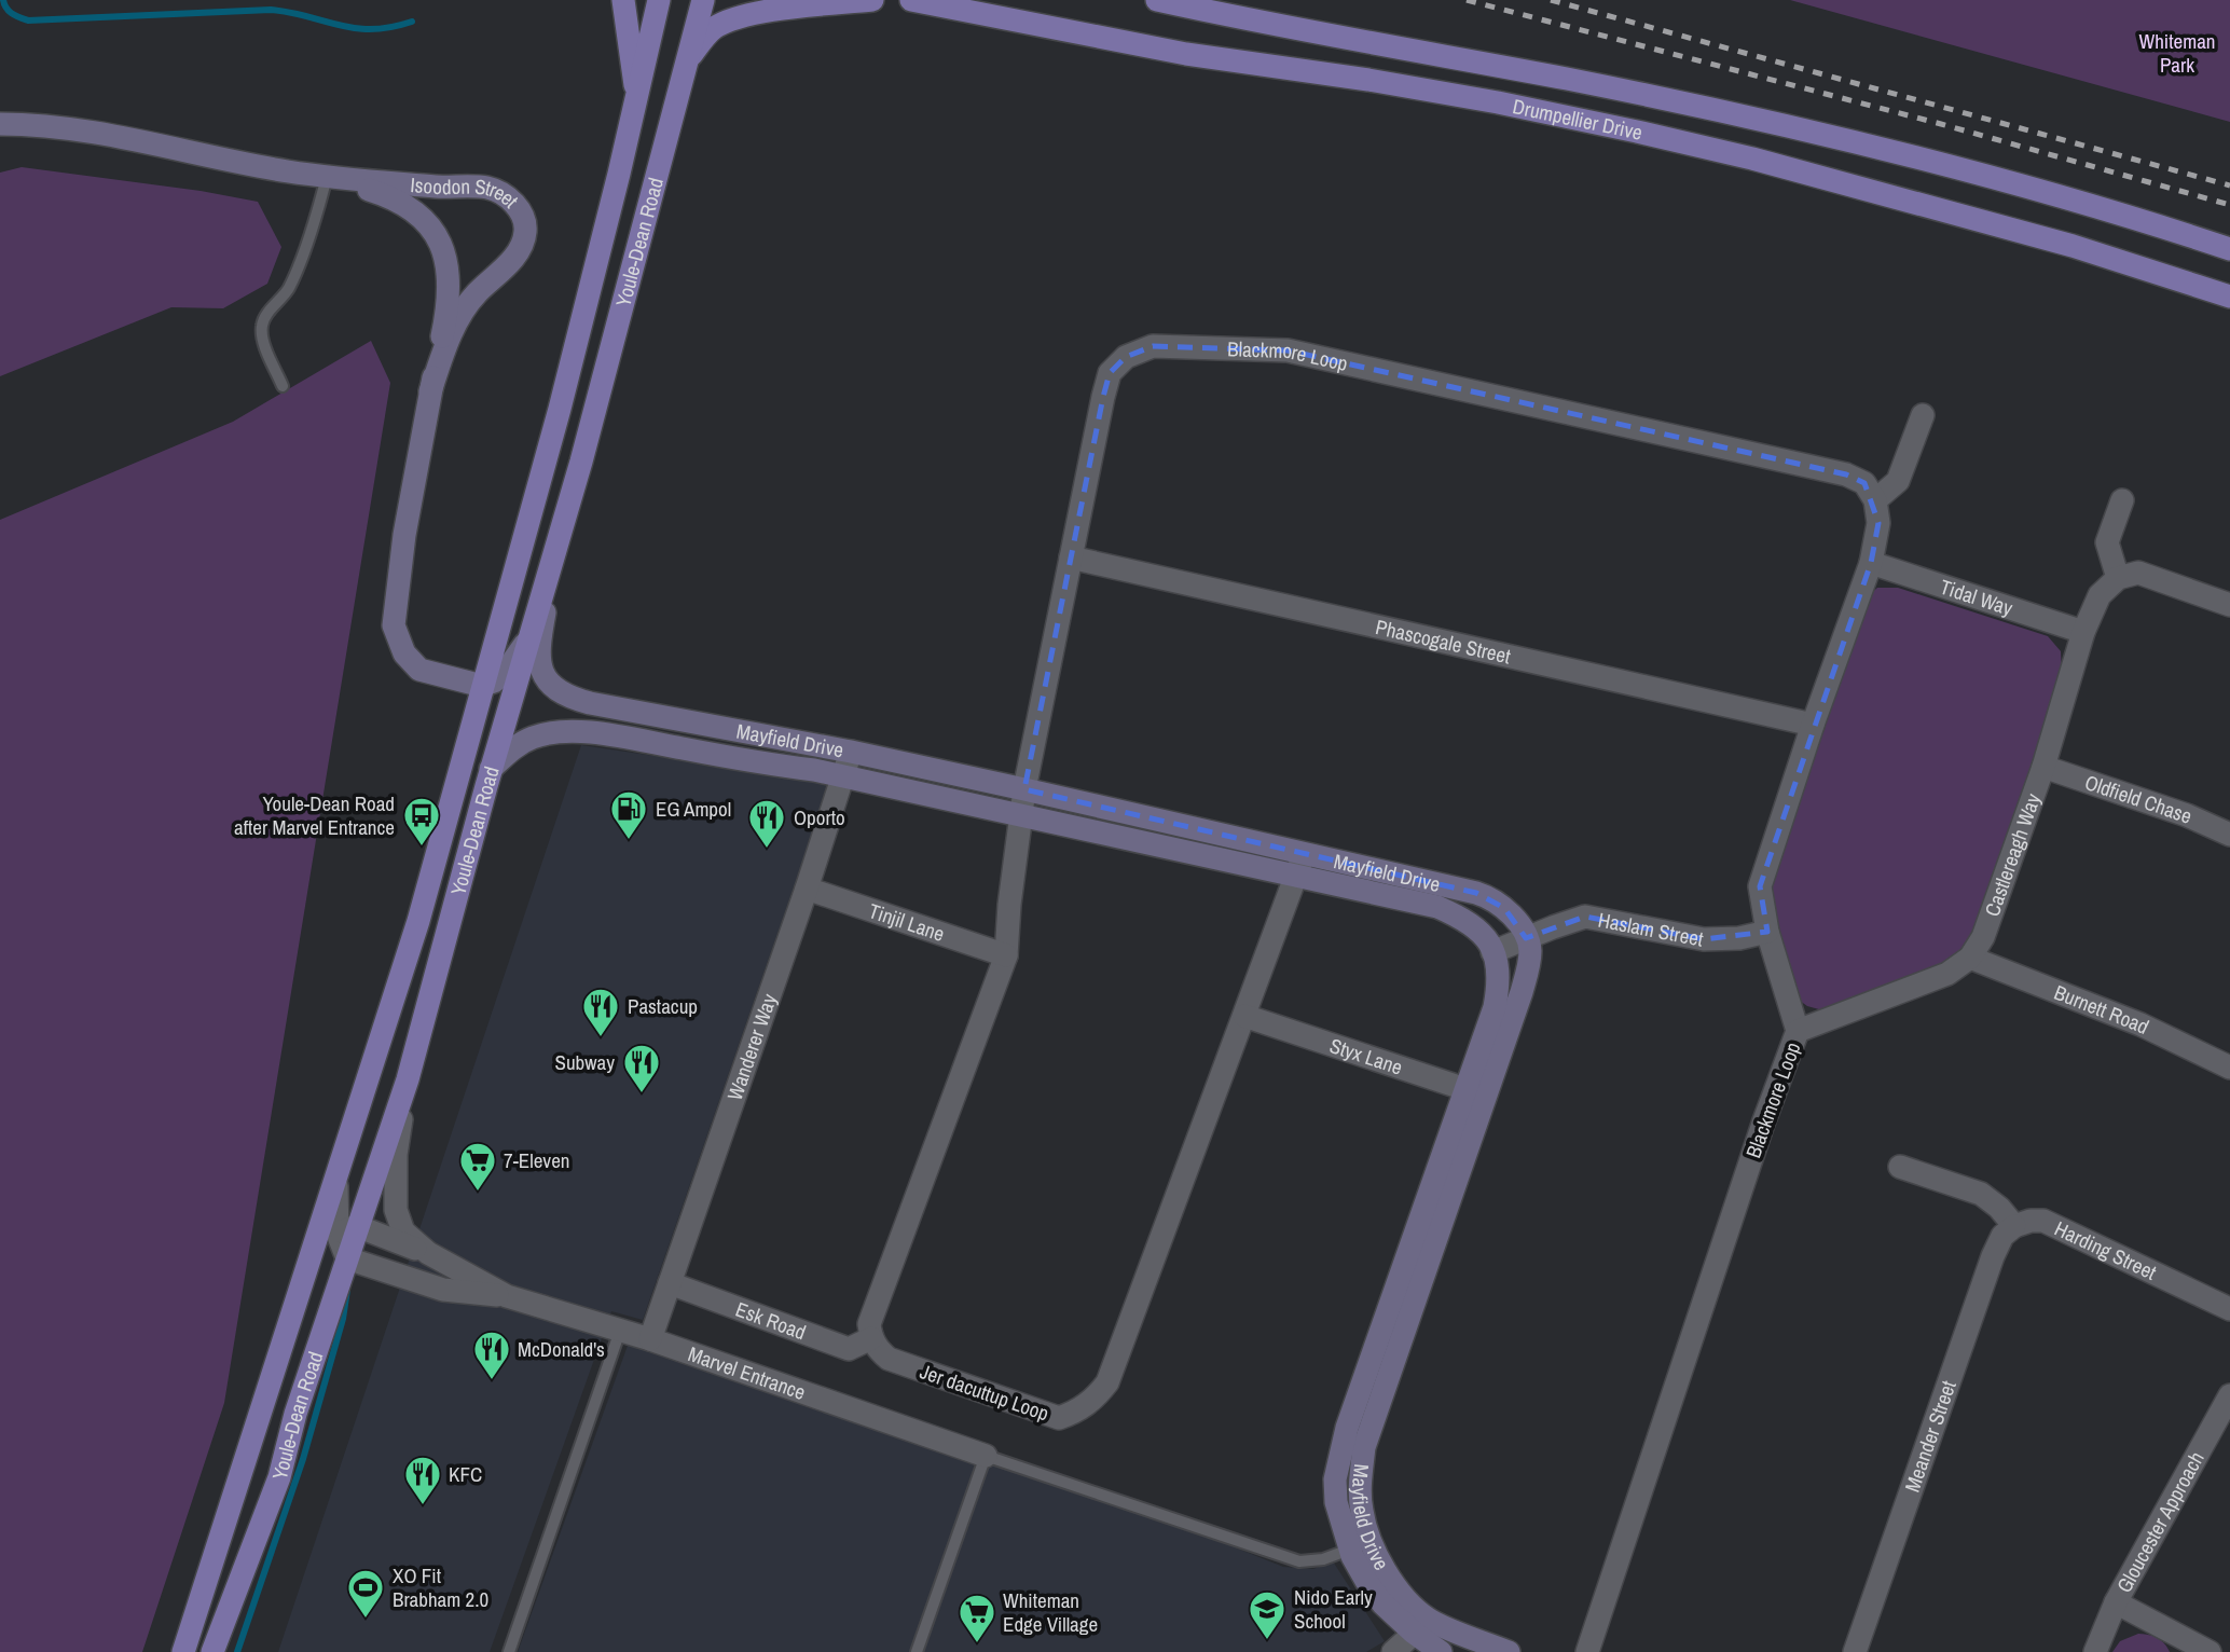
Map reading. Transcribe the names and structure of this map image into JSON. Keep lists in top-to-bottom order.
{
  "streets": {
    "main road": ["Drumpellier Drive", "Youle-Dean Road"],
    "street": [
      "Isoodon Street",
      "Blackmore Loop",
      "Tidal Way",
      "Phascogale Street",
      "Mayfield Drive",
      "Oldfield Chase",
      "Castlereagh Way",
      "Tinjil Lane",
      "Haslam Street",
      "Burnett Road",
      "Wanderer Way",
      "Styx Lane",
      "Harding Street",
      "Esk Road",
      "Marvel Entrance",
      "Jer dacuttup Loop",
      "Meander Street",
      "Gloucester Approach"
    ]
  },
  "crossings": [
    ["Isoodon Street", "Youle-Dean Road"],
    ["Youle-Dean Road", "Mayfield Drive"],
    ["Youle-Dean Road", "Marvel Entrance"],
    ["Blackmore Loop", "Tidal Way"],
    ["Blackmore Loop", "Phascogale Street"],
    ["Blackmore Loop", "Mayfield Drive"],
    ["Blackmore Loop", "Haslam Street"],
    ["Tidal Way", "Castlereagh Way"],
    ["Mayfield Drive", "Haslam Street"],
    ["Mayfield Drive", "Wanderer Way"],
    ["Mayfield Drive", "Styx Lane"],
    ["Mayfield Drive", "Jer dacuttup Loop"],
    ["Oldfield Chase", "Castlereagh Way"],
    ["Castlereagh Way", "Burnett Road"],
    ["Tinjil Lane", "Wanderer Way"],
    ["Wanderer Way", "Esk Road"],
    ["Wanderer Way", "Marvel Entrance"],
    ["Styx Lane", "Jer dacuttup Loop"],
    ["Harding Street", "Meander Street"],
    ["Esk Road", "Jer dacuttup Loop"]
  ],
  "parks": ["Whiteman Park"],
  "places": {
    "fuel station": ["EG Ampol"],
    "bus stop": ["Youle-Dean Road after Marvel Entrance"],
    "restaurant": [
      "Oporto",
      "Pastacup",
      "Subway",
      "McDonald's",
      "KFC"
    ],
    "supermarket": ["7-Eleven", "Whiteman Edge Village"],
    "sports": ["XO Fit Brabham 2.0"],
    "school or university": ["Nido Early School"]
  }
}
